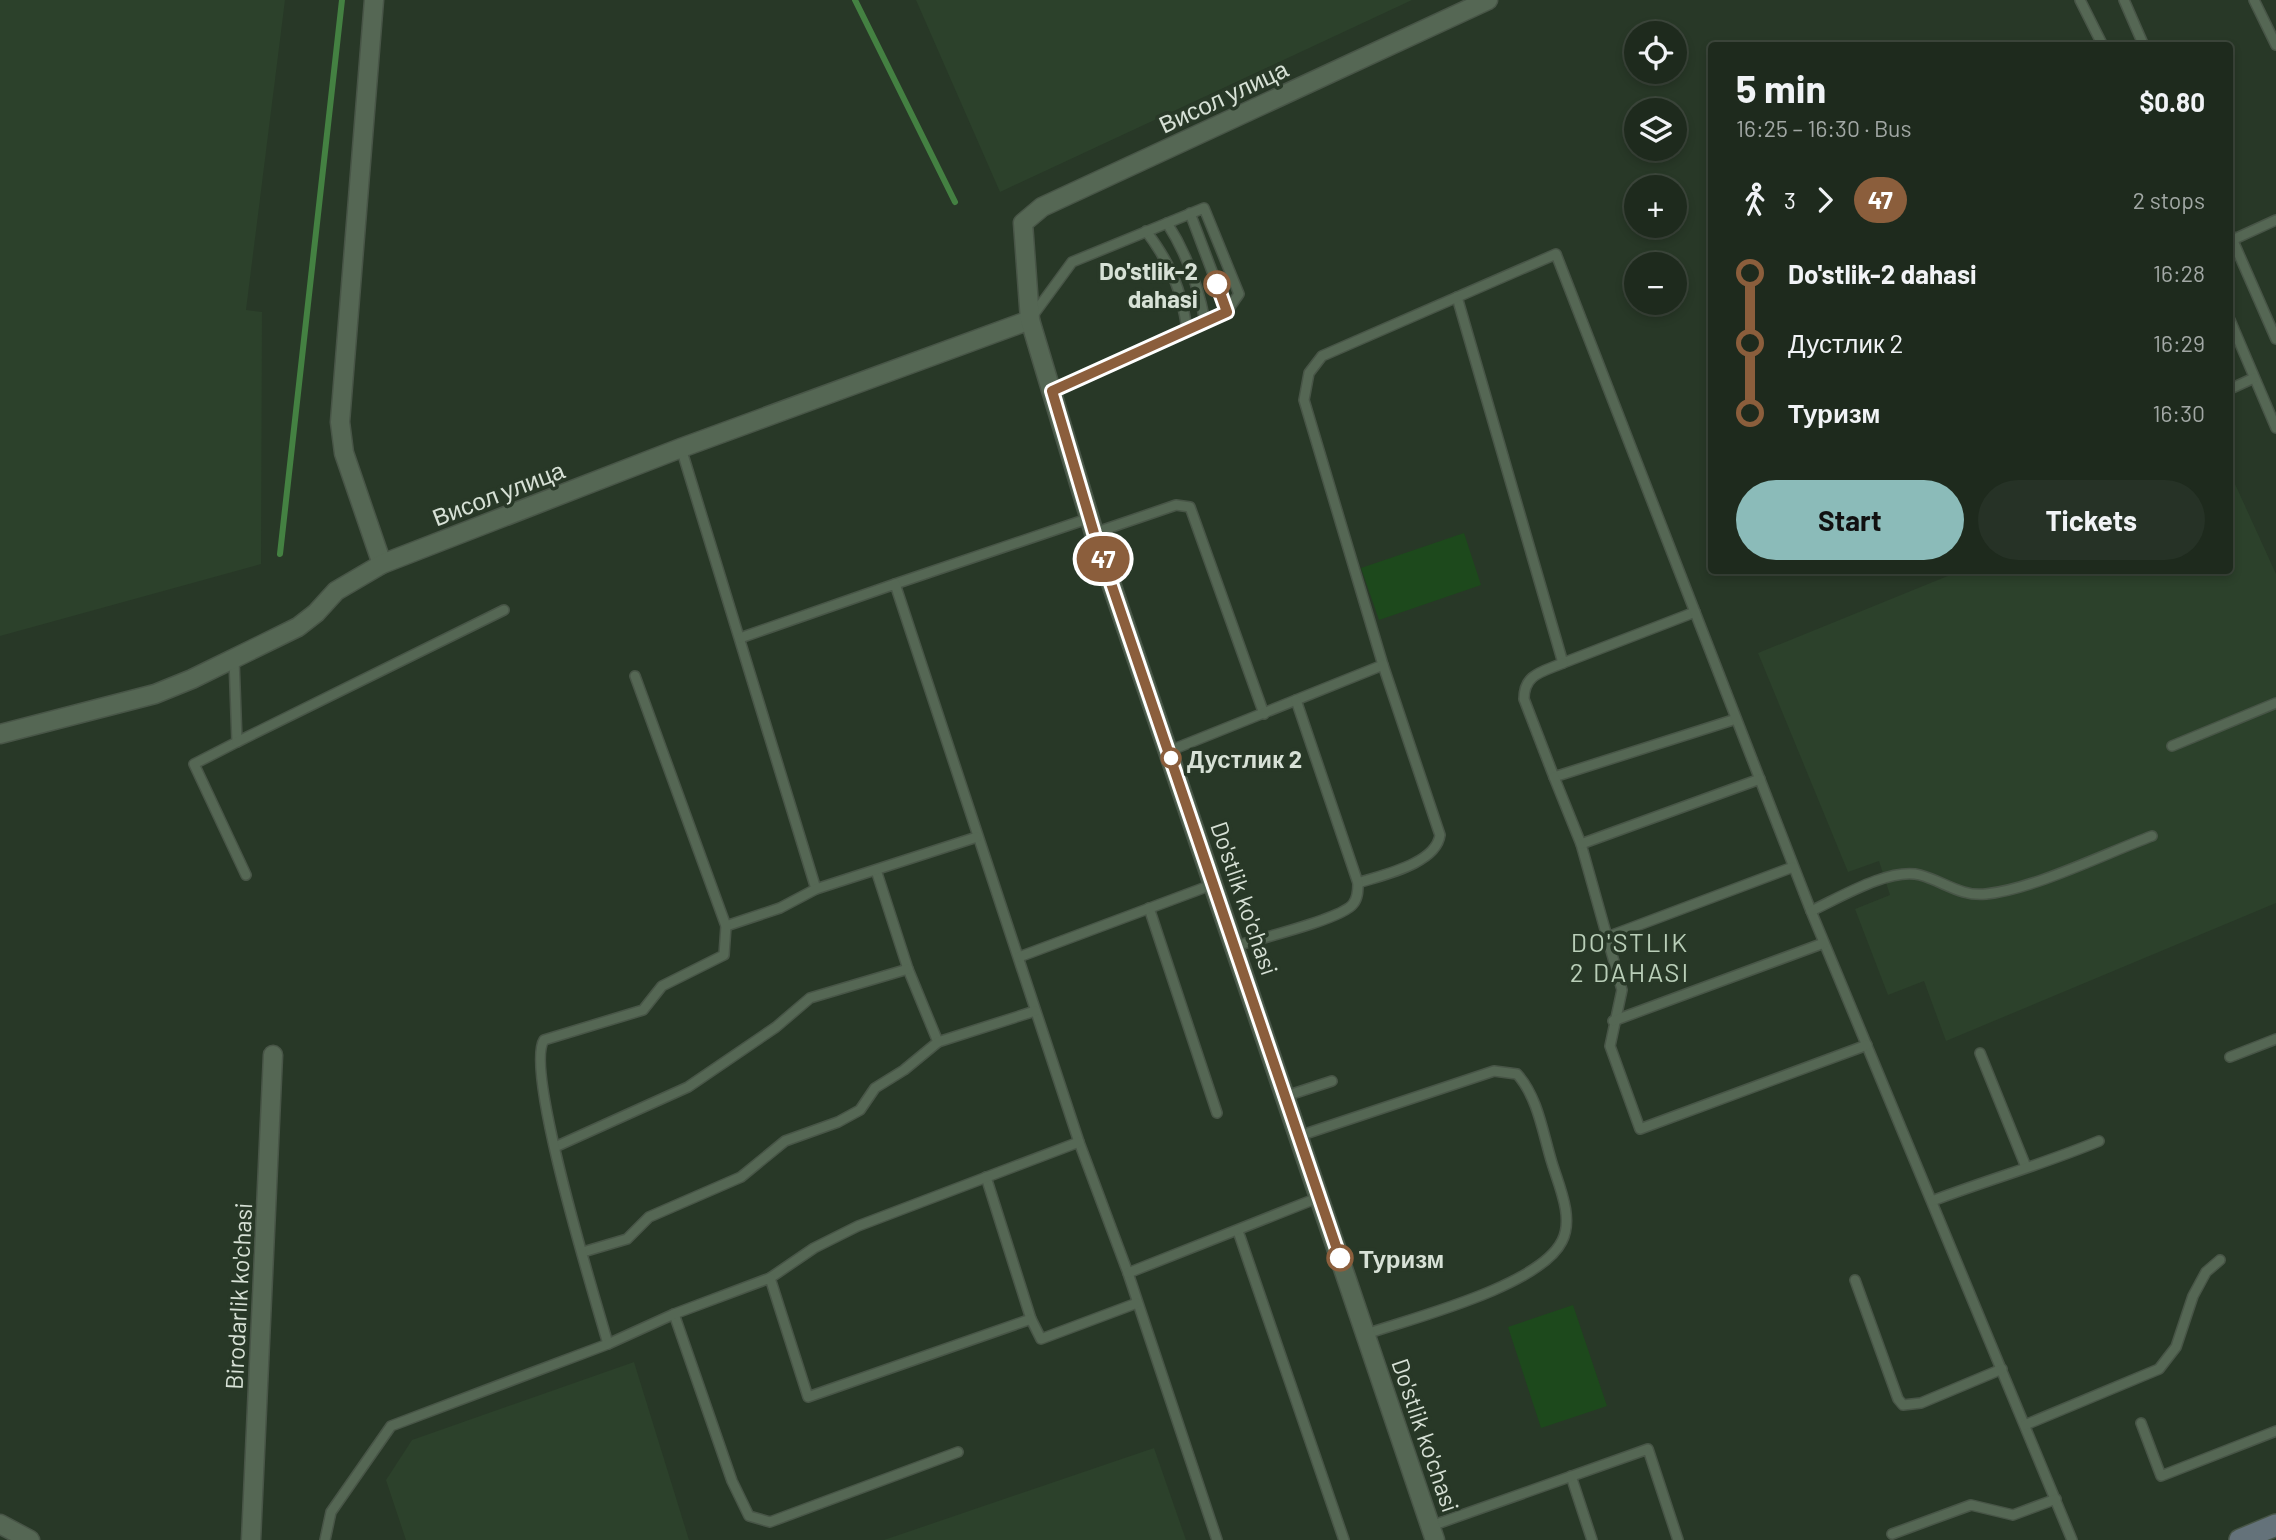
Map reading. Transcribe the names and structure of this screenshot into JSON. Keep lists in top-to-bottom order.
{
  "streets": {
    "street": ["Висол улица", "Do'stlik ko'chasi", "Birodarlik ko'chasi"]
  },
  "crossings": [
    ["Висол улица", "Do'stlik ko'chasi"]
  ],
  "districts": ["DO'STLIK 2 DAHASI"],
  "places": ["Do'stlik-2 dahasi", "Дустлик 2", "Туризм"],
  "lines": ["bus line 47"],
  "page": {
    "on_map": "47",
    "map_buttons": ["+", "−"],
    "heading": ["5 min", "16:25 – 16:30 · Bus", "$0.80"],
    "legs": ["3", "47", "2 stops"],
    "list": [
      {
        "name": "Do'stlik-2 dahasi",
        "value": "16:28"
      },
      {
        "name": "Дустлик 2",
        "value": "16:29"
      },
      {
        "name": "Туризм",
        "value": "16:30"
      }
    ],
    "buttons": ["Start", "Tickets"]
  }
}
